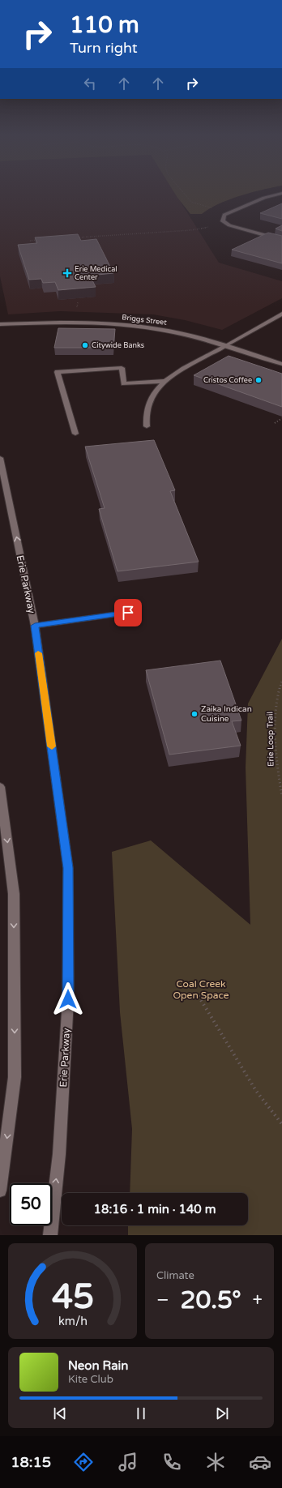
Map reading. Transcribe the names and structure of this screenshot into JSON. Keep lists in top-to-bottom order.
{
  "streets": {
    "main road": ["Briggs Street", "Erie Parkway"],
    "path": ["Erie Loop Trail"]
  },
  "parks": ["Coal Creek Open Space"],
  "places": {
    "health": ["Erie Medical Center"],
    "other": ["Citywide Banks", "Cristos Coffee", "Zaika Indican Cuisine"]
  },
  "page": {
    "turn": ["110 m", "Turn right"],
    "limit": "50",
    "trip": "18:16 · 1 min · 140 m",
    "tile": "Climate",
    "heat": ["−", "20.5°", "+"],
    "song": ["Neon Rain", "Kite Club"],
    "tabs": "18:15",
    "gauge": ["45", "km/h"]
  }
}
